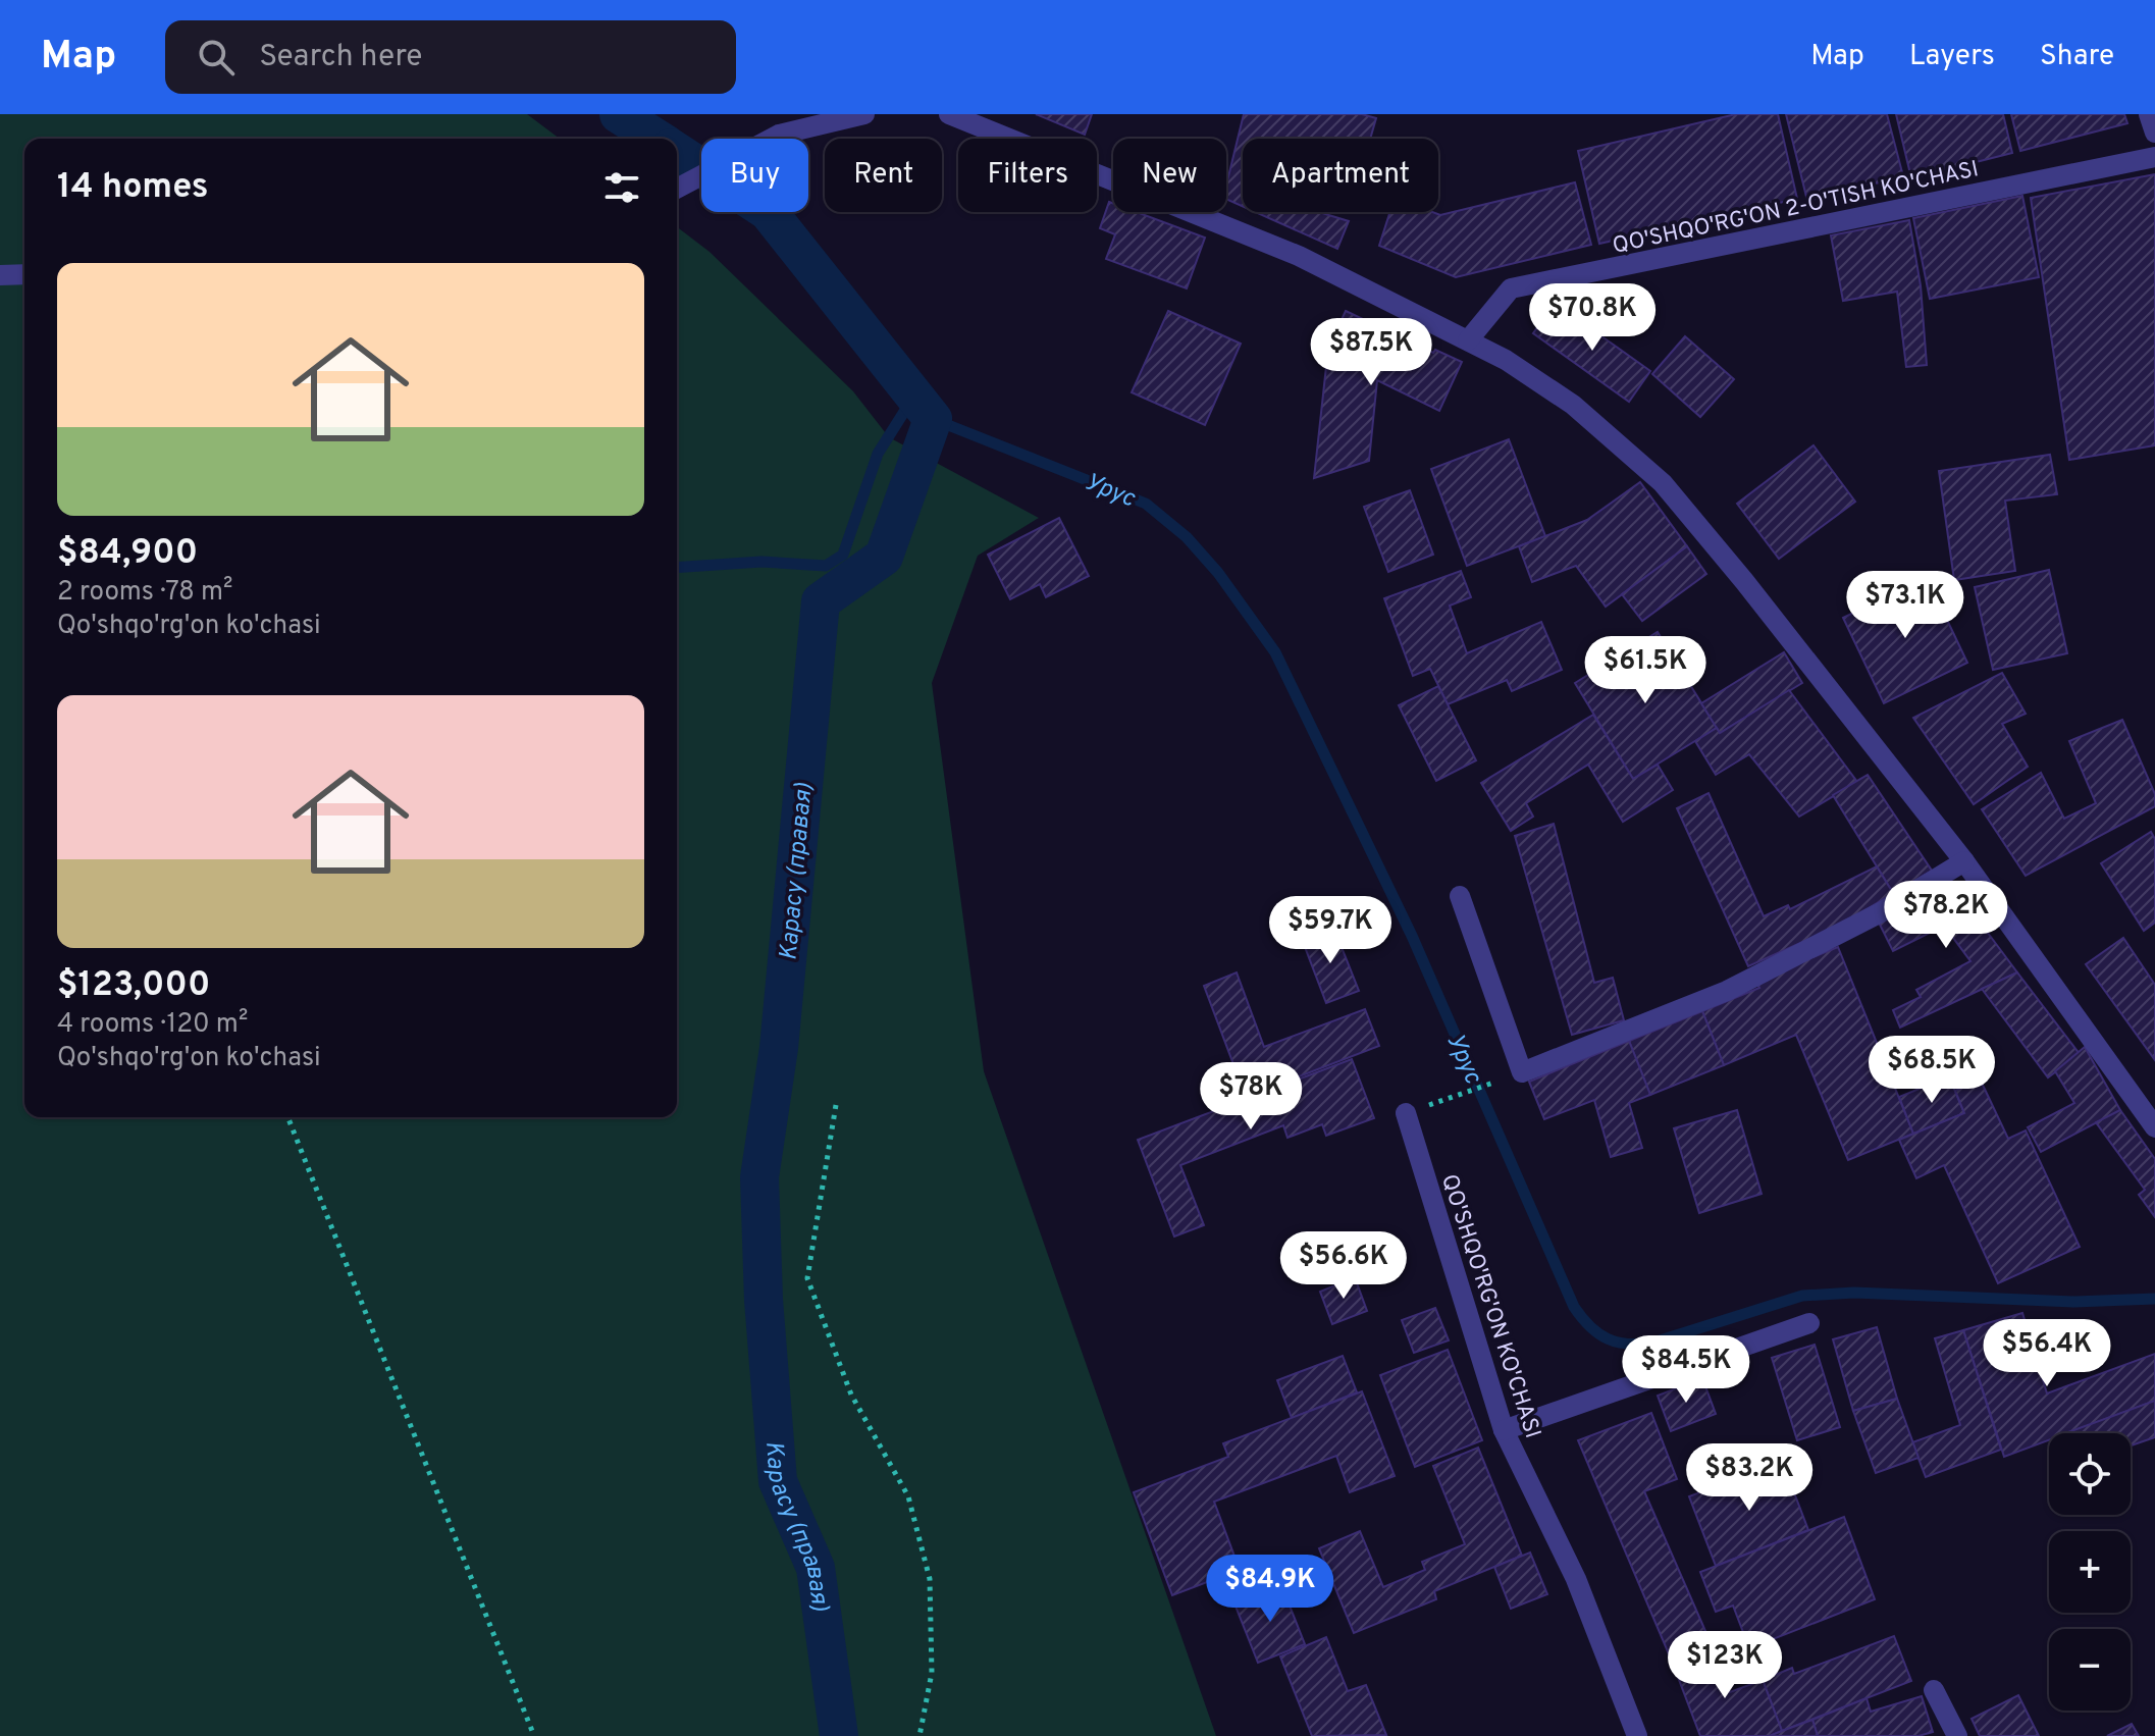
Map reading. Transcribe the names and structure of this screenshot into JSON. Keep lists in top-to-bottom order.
{
  "streets": {
    "street": ["QO'SHQO'RG'ON 2-O'TISH KO'CHASI", "QO'SHQO'RG'ON KO'CHASI"]
  },
  "water": ["Урус", "Карасу (правая)"],
  "page": {
    "header": "Map",
    "search": "Search here",
    "nav": ["Map", "Layers", "Share"],
    "chip": [
      "Buy",
      "Rent",
      "Filters",
      "New",
      "Apartment"
    ],
    "heading": "14 homes",
    "list": [
      {
        "name": "$84,900",
        "note": "2 rooms · 78 m² · Qo'shqo'rg'on ko'chasi"
      },
      {
        "name": "$123,000",
        "note": "4 rooms · 120 m² · Qo'shqo'rg'on ko'chasi"
      }
    ],
    "price": [
      "$70.8K",
      "$87.5K",
      "$73.1K",
      "$61.5K",
      "$78.2K",
      "$59.7K",
      "$68.5K",
      "$78K",
      "$56.6K",
      "$56.4K",
      "$84.5K",
      "$83.2K",
      "$84.9K",
      "$123K"
    ],
    "map_buttons": ["+", "−"]
  }
}
